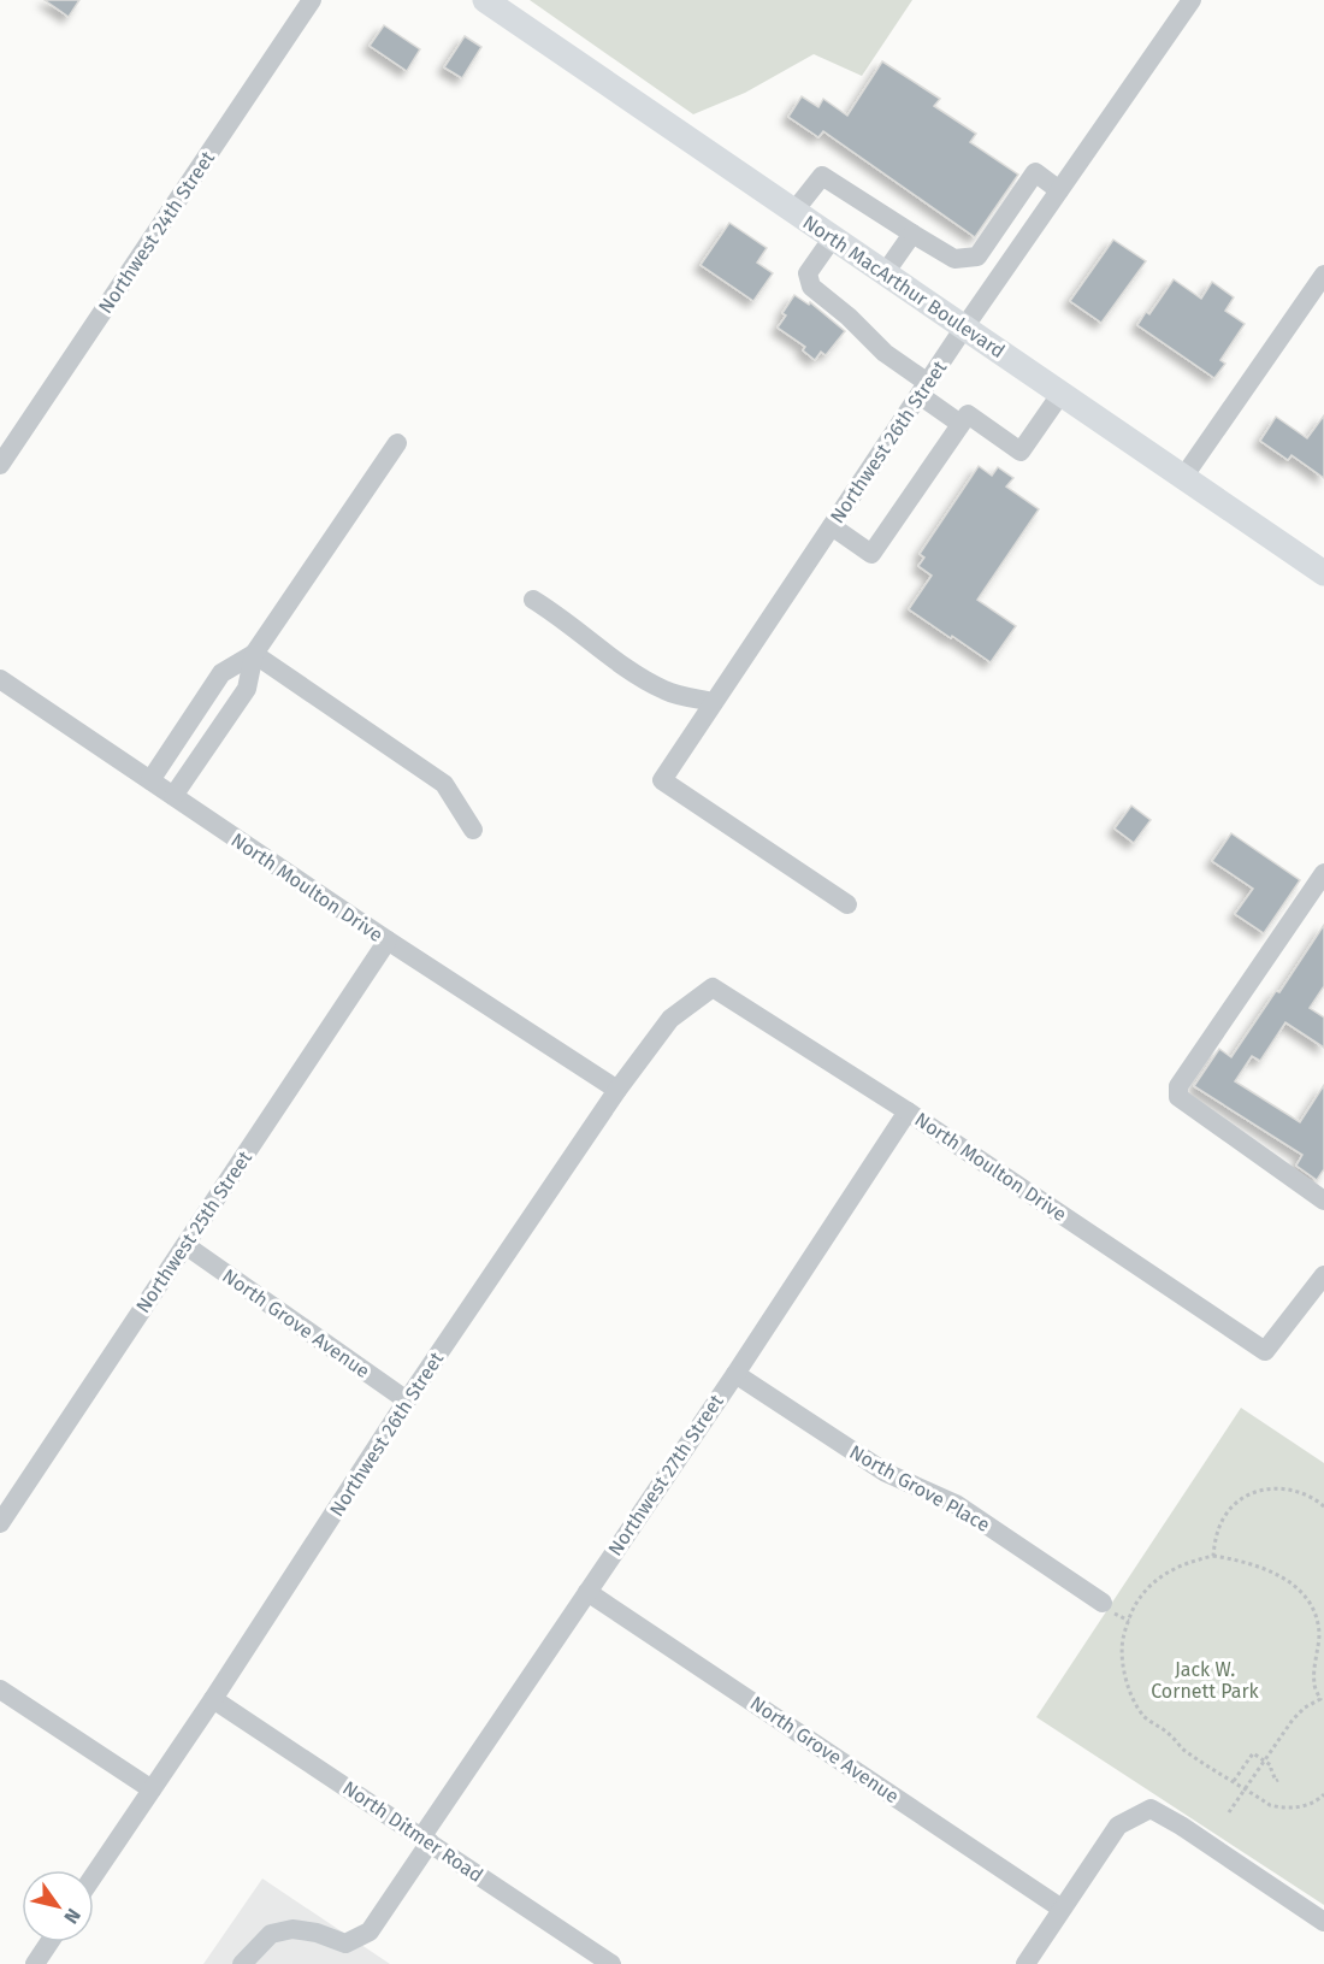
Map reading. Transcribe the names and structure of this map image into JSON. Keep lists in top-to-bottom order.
{
  "streets": {
    "main road": ["North MacArthur Boulevard"],
    "street": [
      "Northwest 24th Street",
      "Northwest 26th Street",
      "North Moulton Drive",
      "Northwest 25th Street",
      "North Grove Avenue",
      "Northwest 27th Street",
      "North Grove Place",
      "North Ditmer Road"
    ]
  },
  "crossings": [
    ["North MacArthur Boulevard", "Northwest 26th Street"],
    ["Northwest 26th Street", "North Moulton Drive"],
    ["Northwest 26th Street", "North Grove Avenue"],
    ["Northwest 26th Street", "North Ditmer Road"],
    ["North Moulton Drive", "Northwest 25th Street"],
    ["North Moulton Drive", "Northwest 27th Street"],
    ["Northwest 25th Street", "North Grove Avenue"],
    ["North Grove Avenue", "Northwest 27th Street"],
    ["Northwest 27th Street", "North Grove Place"],
    ["Northwest 27th Street", "North Ditmer Road"]
  ],
  "parks": ["Jack W. Cornett Park"],
  "north": "bottom right"
}
